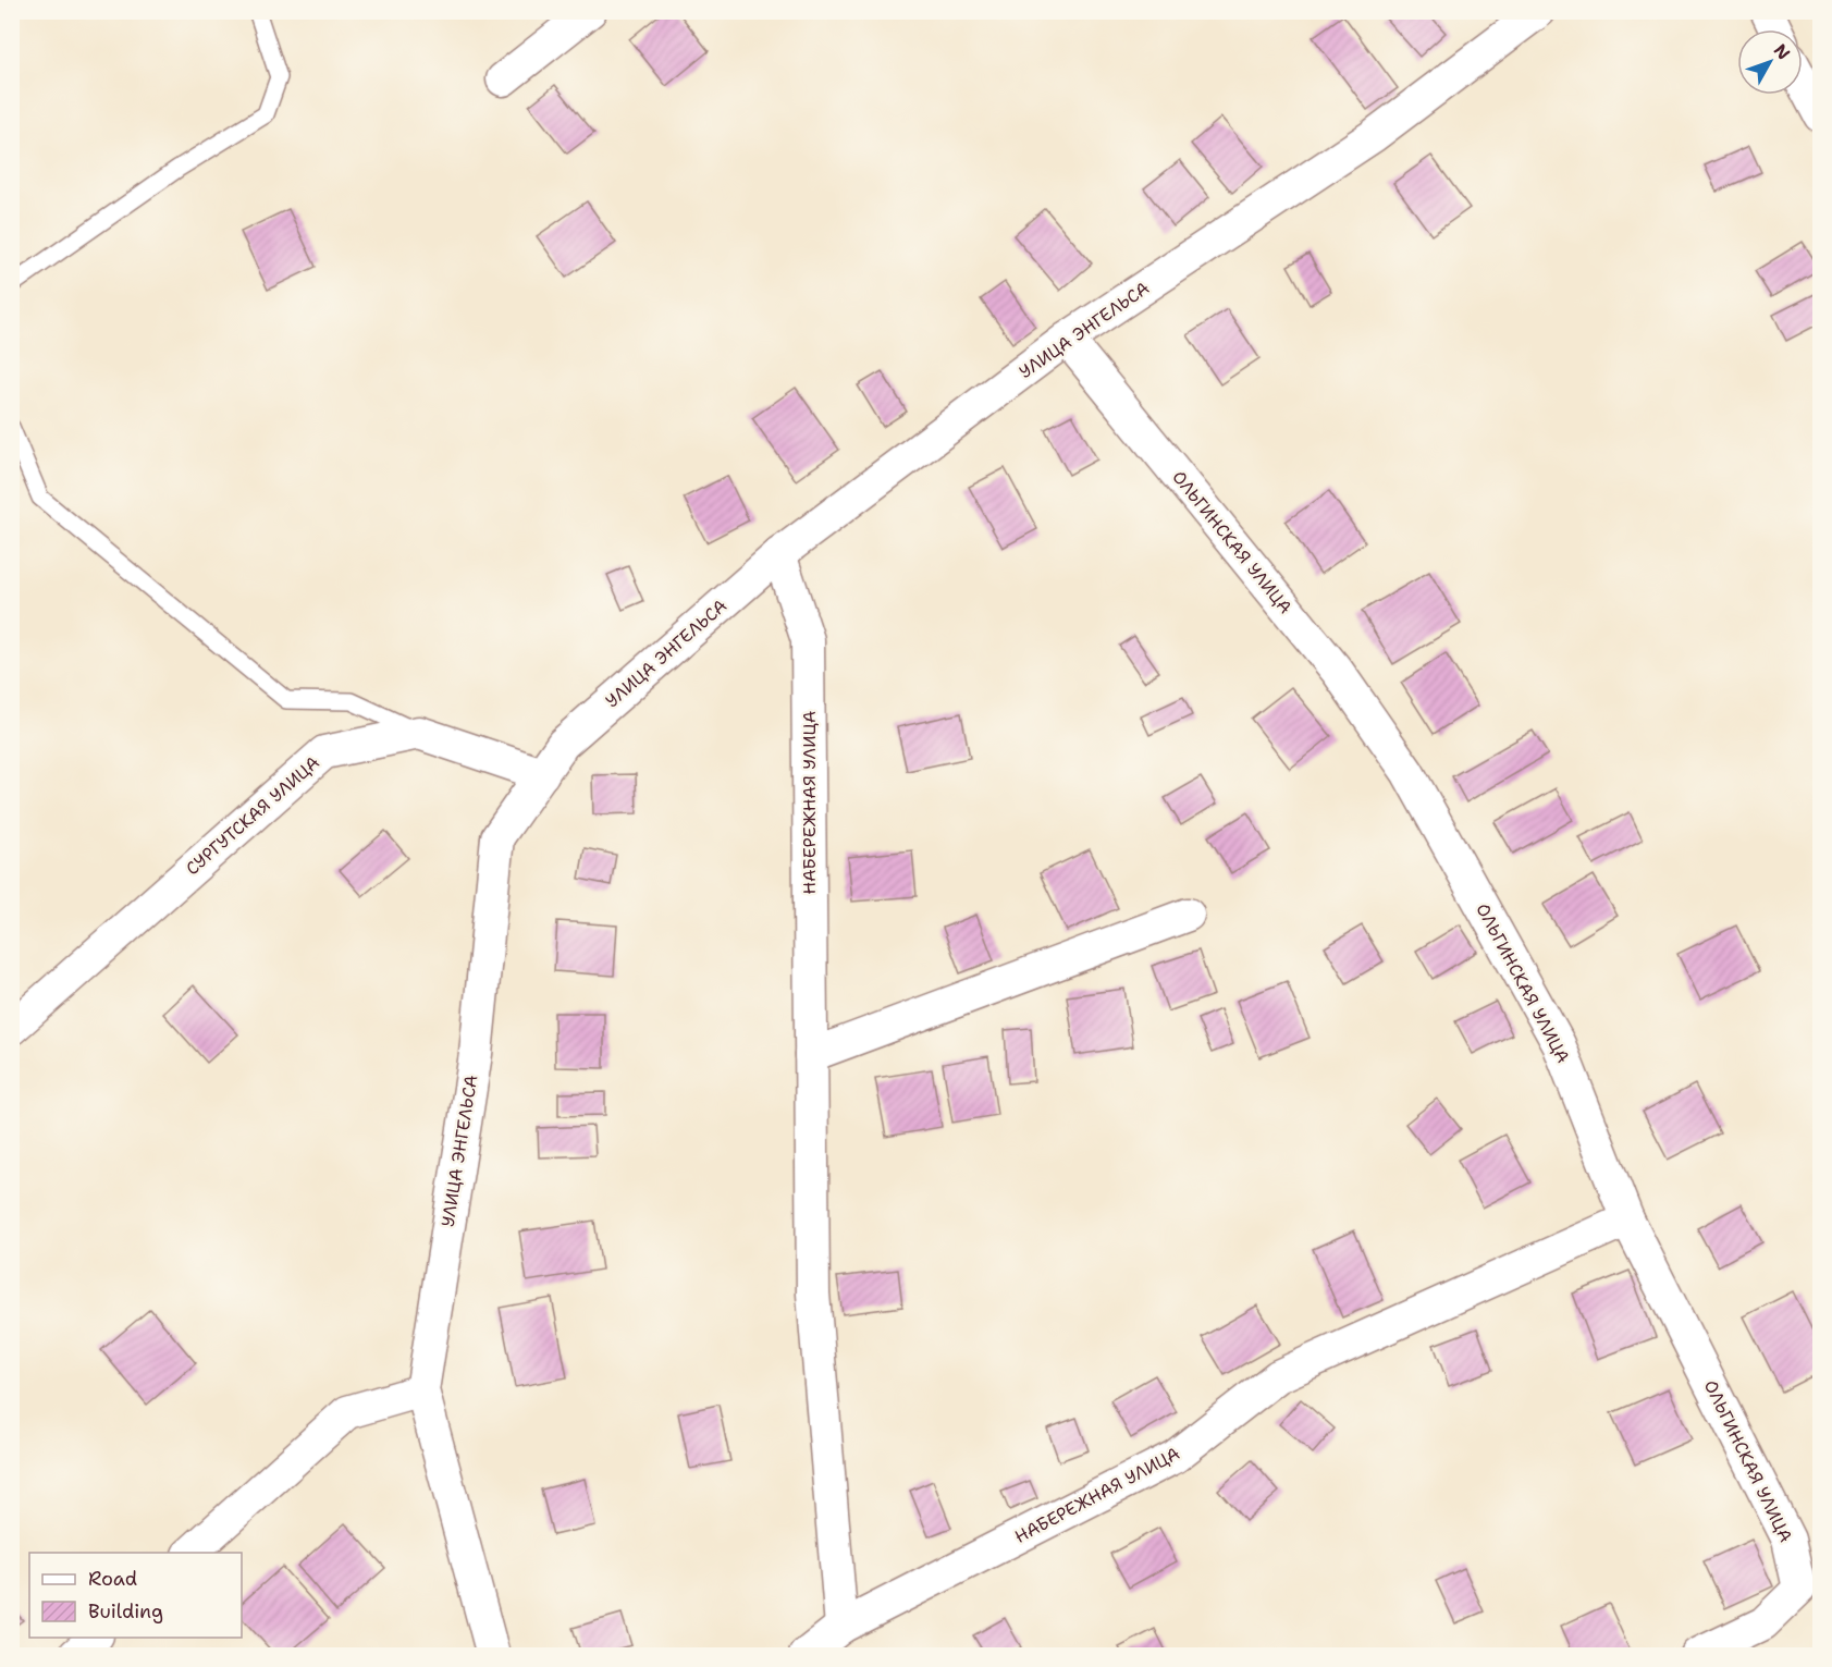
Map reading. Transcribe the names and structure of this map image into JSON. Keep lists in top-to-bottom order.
{
  "streets": {
    "street": [
      "УЛИЦА ЭНГЕЛЬСА",
      "ОЛЬГИНСКАЯ УЛИЦА",
      "НАБЕРЕЖНАЯ УЛИЦА",
      "СУРГУТСКАЯ УЛИЦА"
    ]
  },
  "crossings": [
    ["УЛИЦА ЭНГЕЛЬСА", "ОЛЬГИНСКАЯ УЛИЦА"],
    ["УЛИЦА ЭНГЕЛЬСА", "НАБЕРЕЖНАЯ УЛИЦА"],
    ["ОЛЬГИНСКАЯ УЛИЦА", "НАБЕРЕЖНАЯ УЛИЦА"]
  ],
  "legend": ["Road", "Building"],
  "north": "top right"
}
